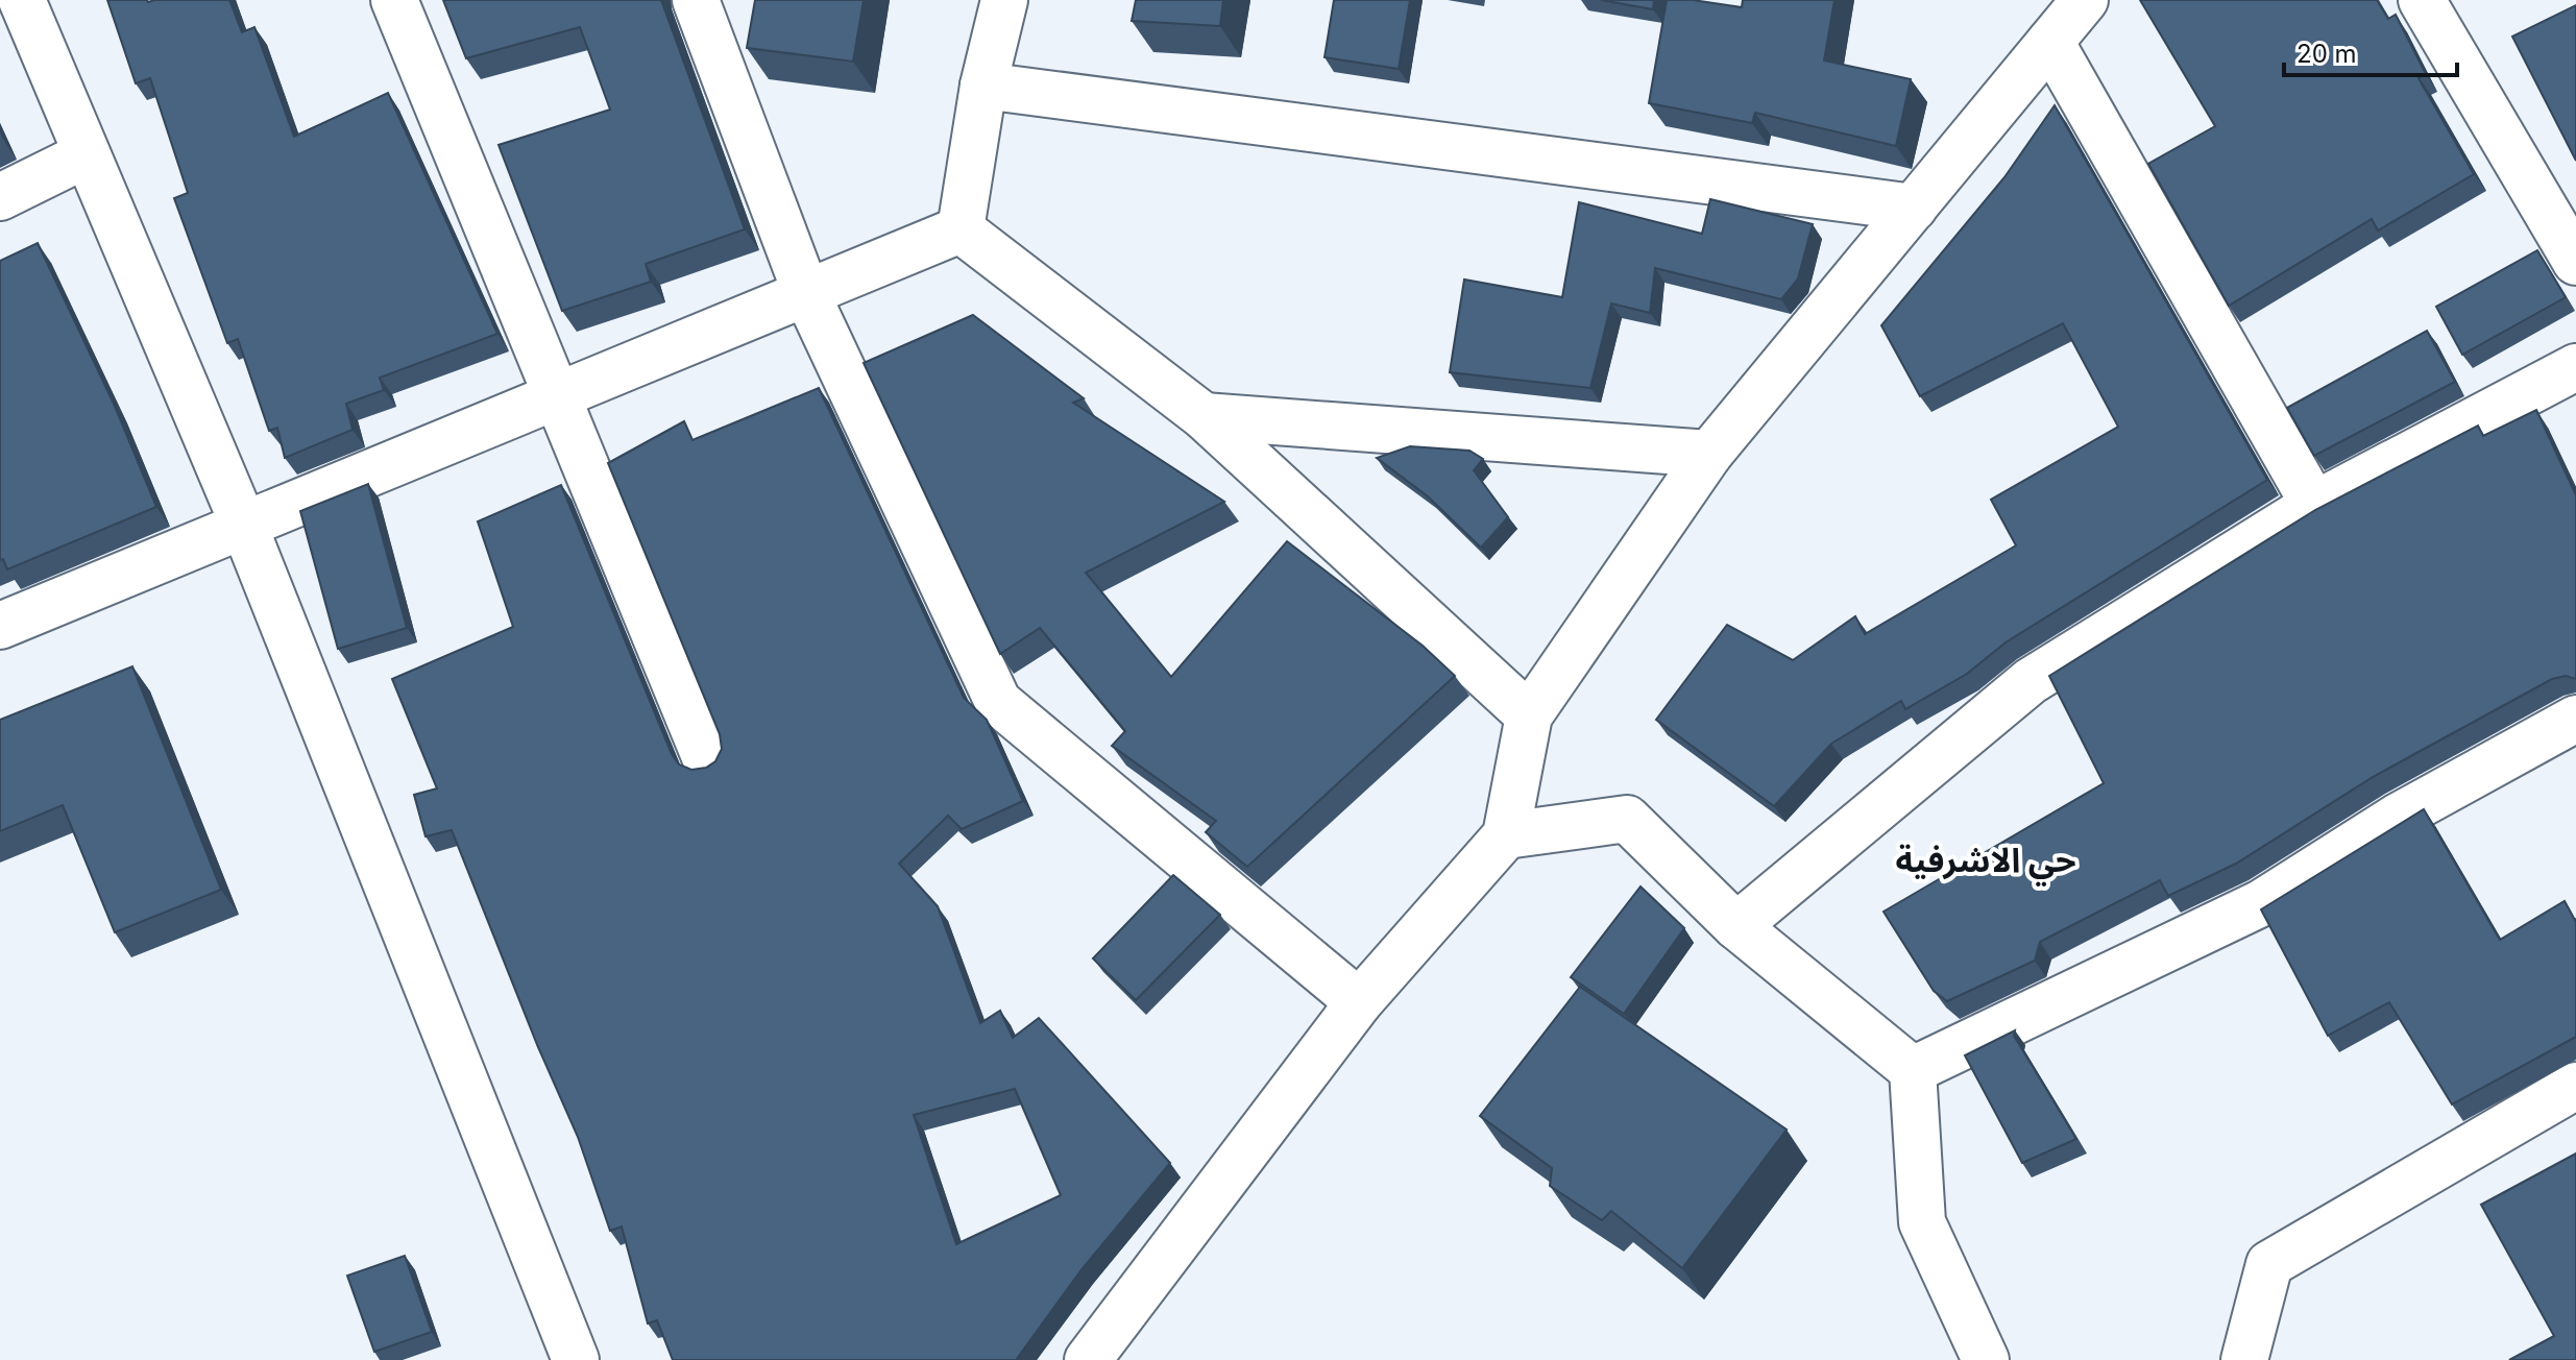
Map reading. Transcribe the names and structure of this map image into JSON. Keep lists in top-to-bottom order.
{
  "districts": ["حي الاشرفية"],
  "scale_bar": "20 m"
}
